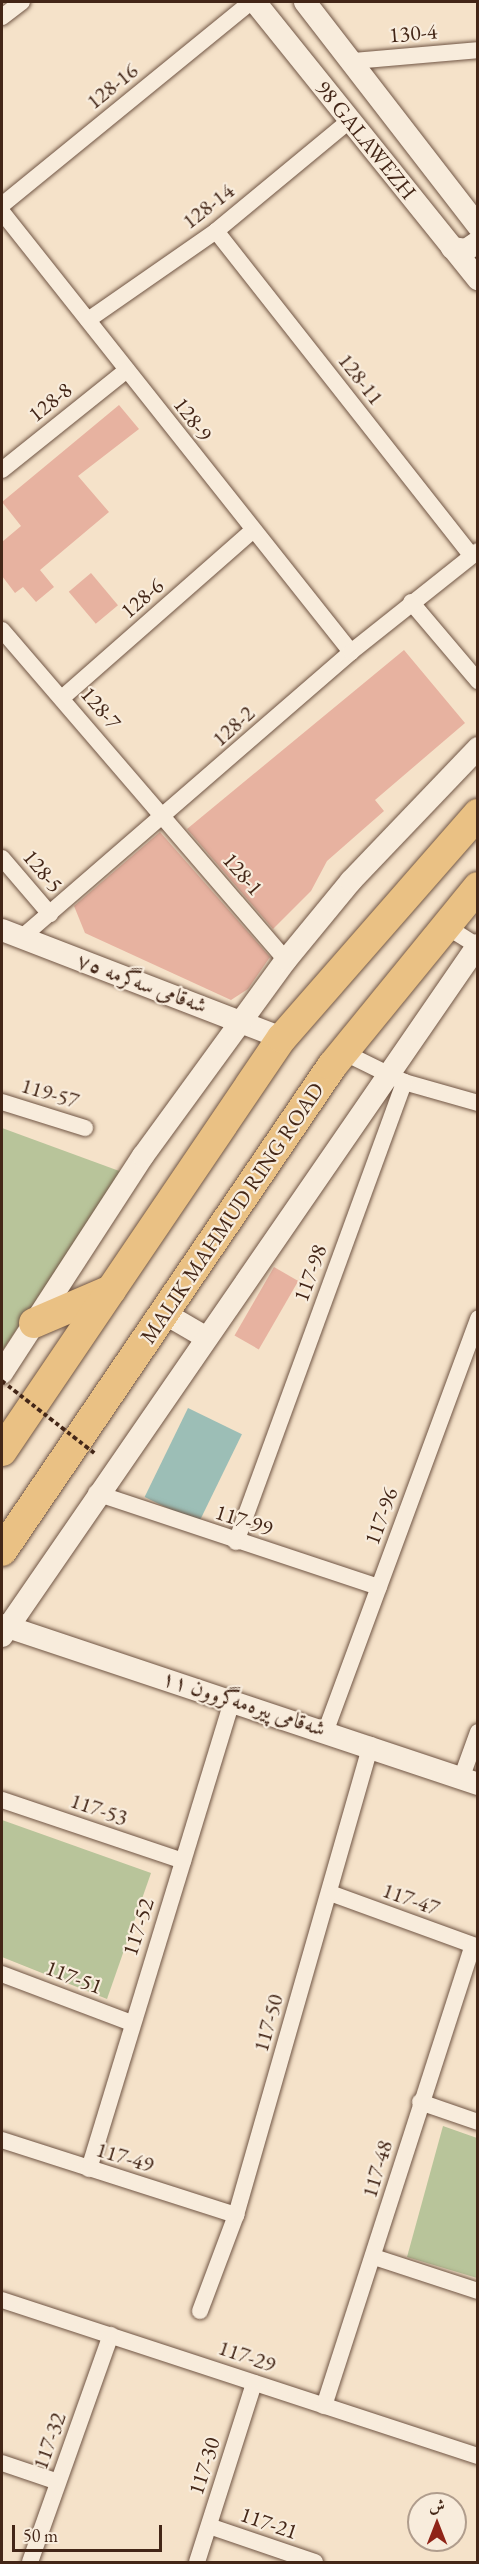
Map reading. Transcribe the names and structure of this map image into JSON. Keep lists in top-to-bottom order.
{
  "streets": {
    "highway": ["MALIK MAHMUD RING ROAD"],
    "main road": ["98 GALAWEZH", "شەقامی سەگرمە ٧٥", "شەقامی پیرەمەگروون ١١"],
    "street": [
      "130-4",
      "128-16",
      "128-14",
      "128-11",
      "128-8",
      "128-9",
      "128-6",
      "128-7",
      "128-2",
      "128-5",
      "128-1",
      "119-57",
      "117-98",
      "117-96",
      "117-99",
      "117-53",
      "117-47",
      "117-52",
      "117-51",
      "117-50",
      "117-49",
      "117-48",
      "117-29",
      "117-32",
      "117-30",
      "117-21"
    ]
  },
  "crossings": [
    ["130-4", "98 GALAWEZH"],
    ["98 GALAWEZH", "128-14"],
    ["128-14", "128-11"],
    ["128-14", "128-9"],
    ["128-11", "128-2"],
    ["128-8", "128-9"],
    ["128-9", "128-6"],
    ["128-9", "128-2"],
    ["128-6", "128-7"],
    ["128-7", "128-2"],
    ["128-7", "128-1"],
    ["128-2", "128-5"],
    ["128-2", "128-1"],
    ["128-2", "شەقامی سەگرمە ٧٥"],
    ["117-98", "117-99"],
    ["117-96", "117-99"],
    ["117-96", "شەقامی پیرەمەگروون ١١"],
    ["شەقامی پیرەمەگروون ١١", "117-52"],
    ["شەقامی پیرەمەگروون ١١", "117-50"],
    ["117-53", "117-52"],
    ["117-47", "117-50"],
    ["117-47", "117-48"],
    ["117-52", "117-51"],
    ["117-52", "117-49"],
    ["117-50", "117-49"],
    ["117-48", "117-29"],
    ["117-29", "117-32"],
    ["117-29", "117-30"],
    ["117-30", "117-21"]
  ],
  "scale_bar": "50 m",
  "north": "top"
}
